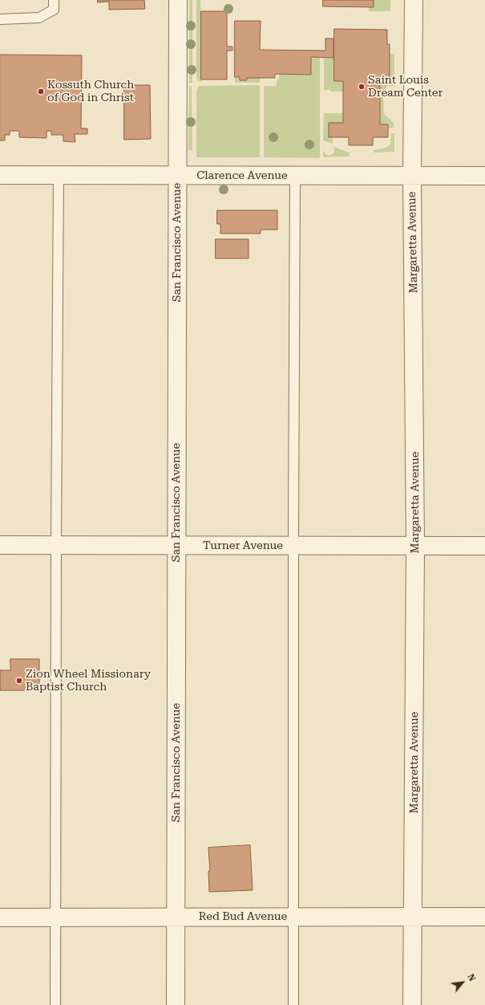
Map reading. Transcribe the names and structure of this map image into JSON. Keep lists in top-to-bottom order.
{
  "streets": {
    "street": [
      "Clarence Avenue",
      "San Francisco Avenue",
      "Margaretta Avenue",
      "Turner Avenue",
      "Red Bud Avenue"
    ]
  },
  "crossings": [
    ["Clarence Avenue", "San Francisco Avenue"],
    ["Clarence Avenue", "Margaretta Avenue"],
    ["San Francisco Avenue", "Turner Avenue"],
    ["San Francisco Avenue", "Red Bud Avenue"],
    ["Margaretta Avenue", "Turner Avenue"],
    ["Margaretta Avenue", "Red Bud Avenue"]
  ],
  "places": ["Saint Louis Dream Center", "Kossuth Church of God in Christ", "Zion Wheel Missionary Baptist Church"],
  "north": "top right"
}
